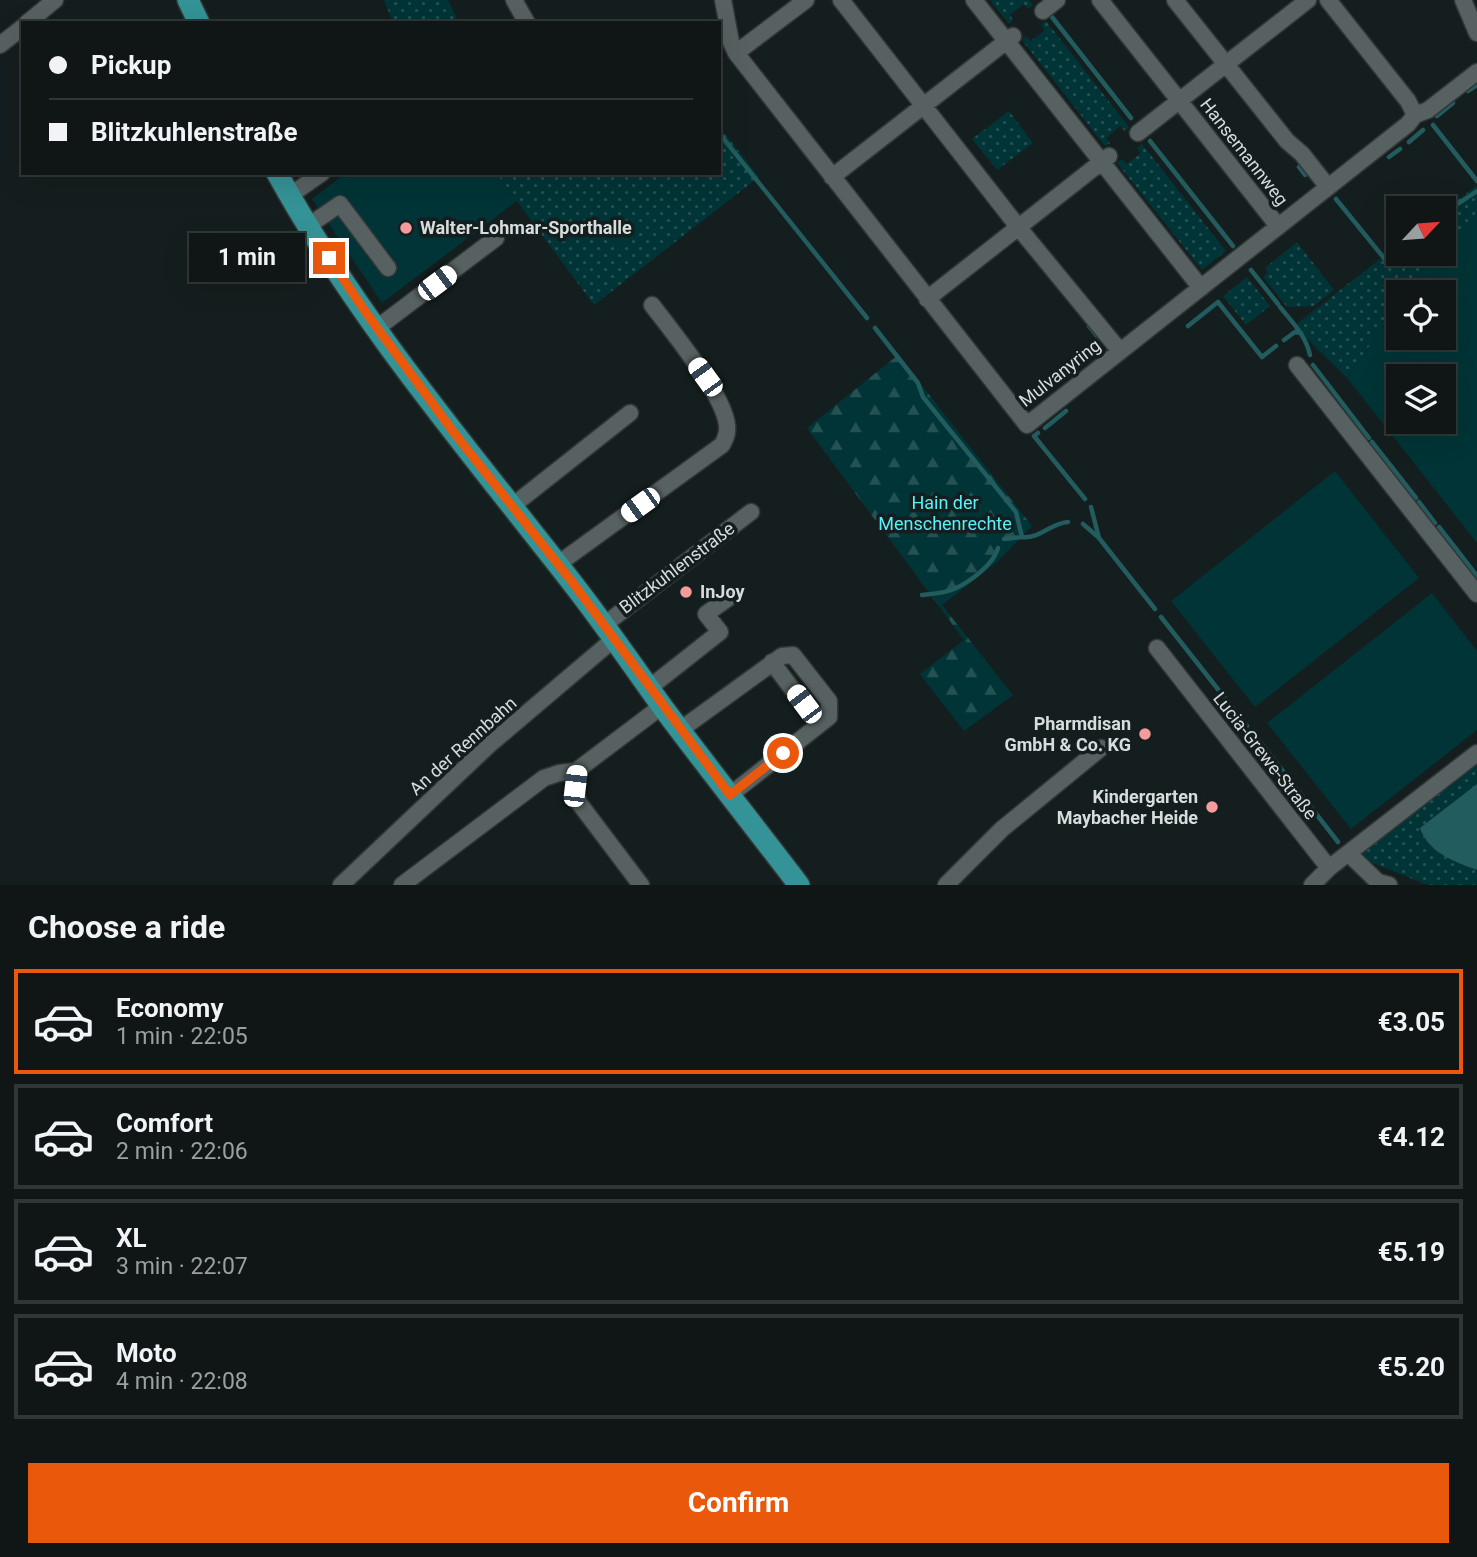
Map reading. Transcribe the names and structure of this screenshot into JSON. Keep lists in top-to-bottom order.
{
  "streets": {
    "main road": ["Blitzkuhlenstraße"],
    "street": [
      "Hansemannweg",
      "Mulvanyring",
      "An der Rennbahn",
      "Lucia-Grewe-Straße"
    ]
  },
  "crossings": [
    ["Hansemannweg", "Mulvanyring"],
    ["Blitzkuhlenstraße", "An der Rennbahn"]
  ],
  "parks": ["Hain der Menschenrechte"],
  "places": [
    "Walter-Lohmar-Sporthalle",
    "InJoy",
    "Pharmdisan GmbH & Co. KG",
    "Kindergarten Maybacher Heide"
  ],
  "north": "top right",
  "page": {
    "banner": ["Pickup", "Blitzkuhlenstraße"],
    "bubble": "1 min",
    "heading": "Choose a ride",
    "list": [
      {
        "name": "Economy",
        "note": "1 min · 22:05",
        "value": "€3.05"
      },
      {
        "name": "Comfort",
        "note": "2 min · 22:06",
        "value": "€4.12"
      },
      {
        "name": "XL",
        "note": "3 min · 22:07",
        "value": "€5.19"
      },
      {
        "name": "Moto",
        "note": "4 min · 22:08",
        "value": "€5.20"
      }
    ],
    "buttons": "Confirm"
  }
}
